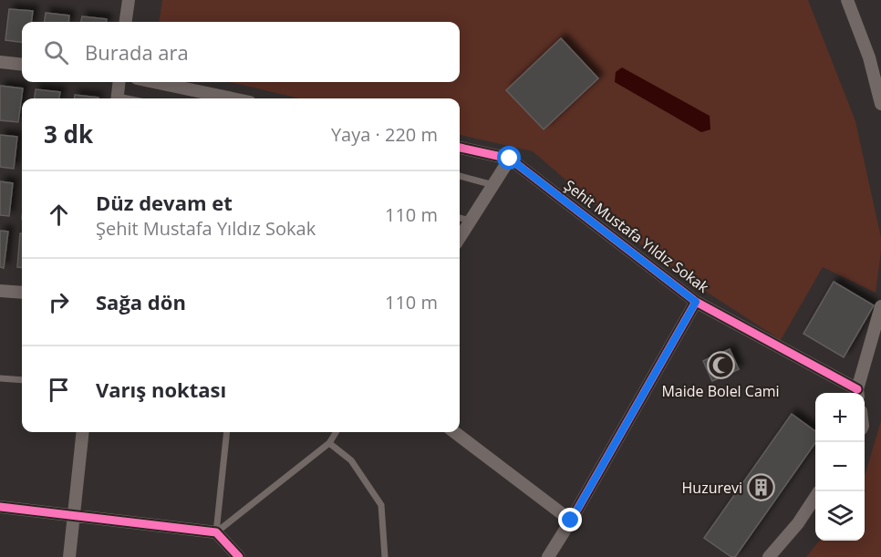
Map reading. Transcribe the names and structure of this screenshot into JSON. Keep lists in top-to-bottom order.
{
  "streets": {
    "street": ["Şehit Mustafa Yıldız Sokak"]
  },
  "places": {
    "mosque": ["Maide Bolel Cami"],
    "building": ["Huzurevi"]
  },
  "page": {
    "search": "Burada ara",
    "heading": ["3 dk", "Yaya · 220 m"],
    "list": [
      ["Düz devam et", "Şehit Mustafa Yıldız Sokak", "110 m"],
      ["Sağa dön", "110 m"],
      "Varış noktası"
    ],
    "map_buttons": ["+", "−"]
  }
}
